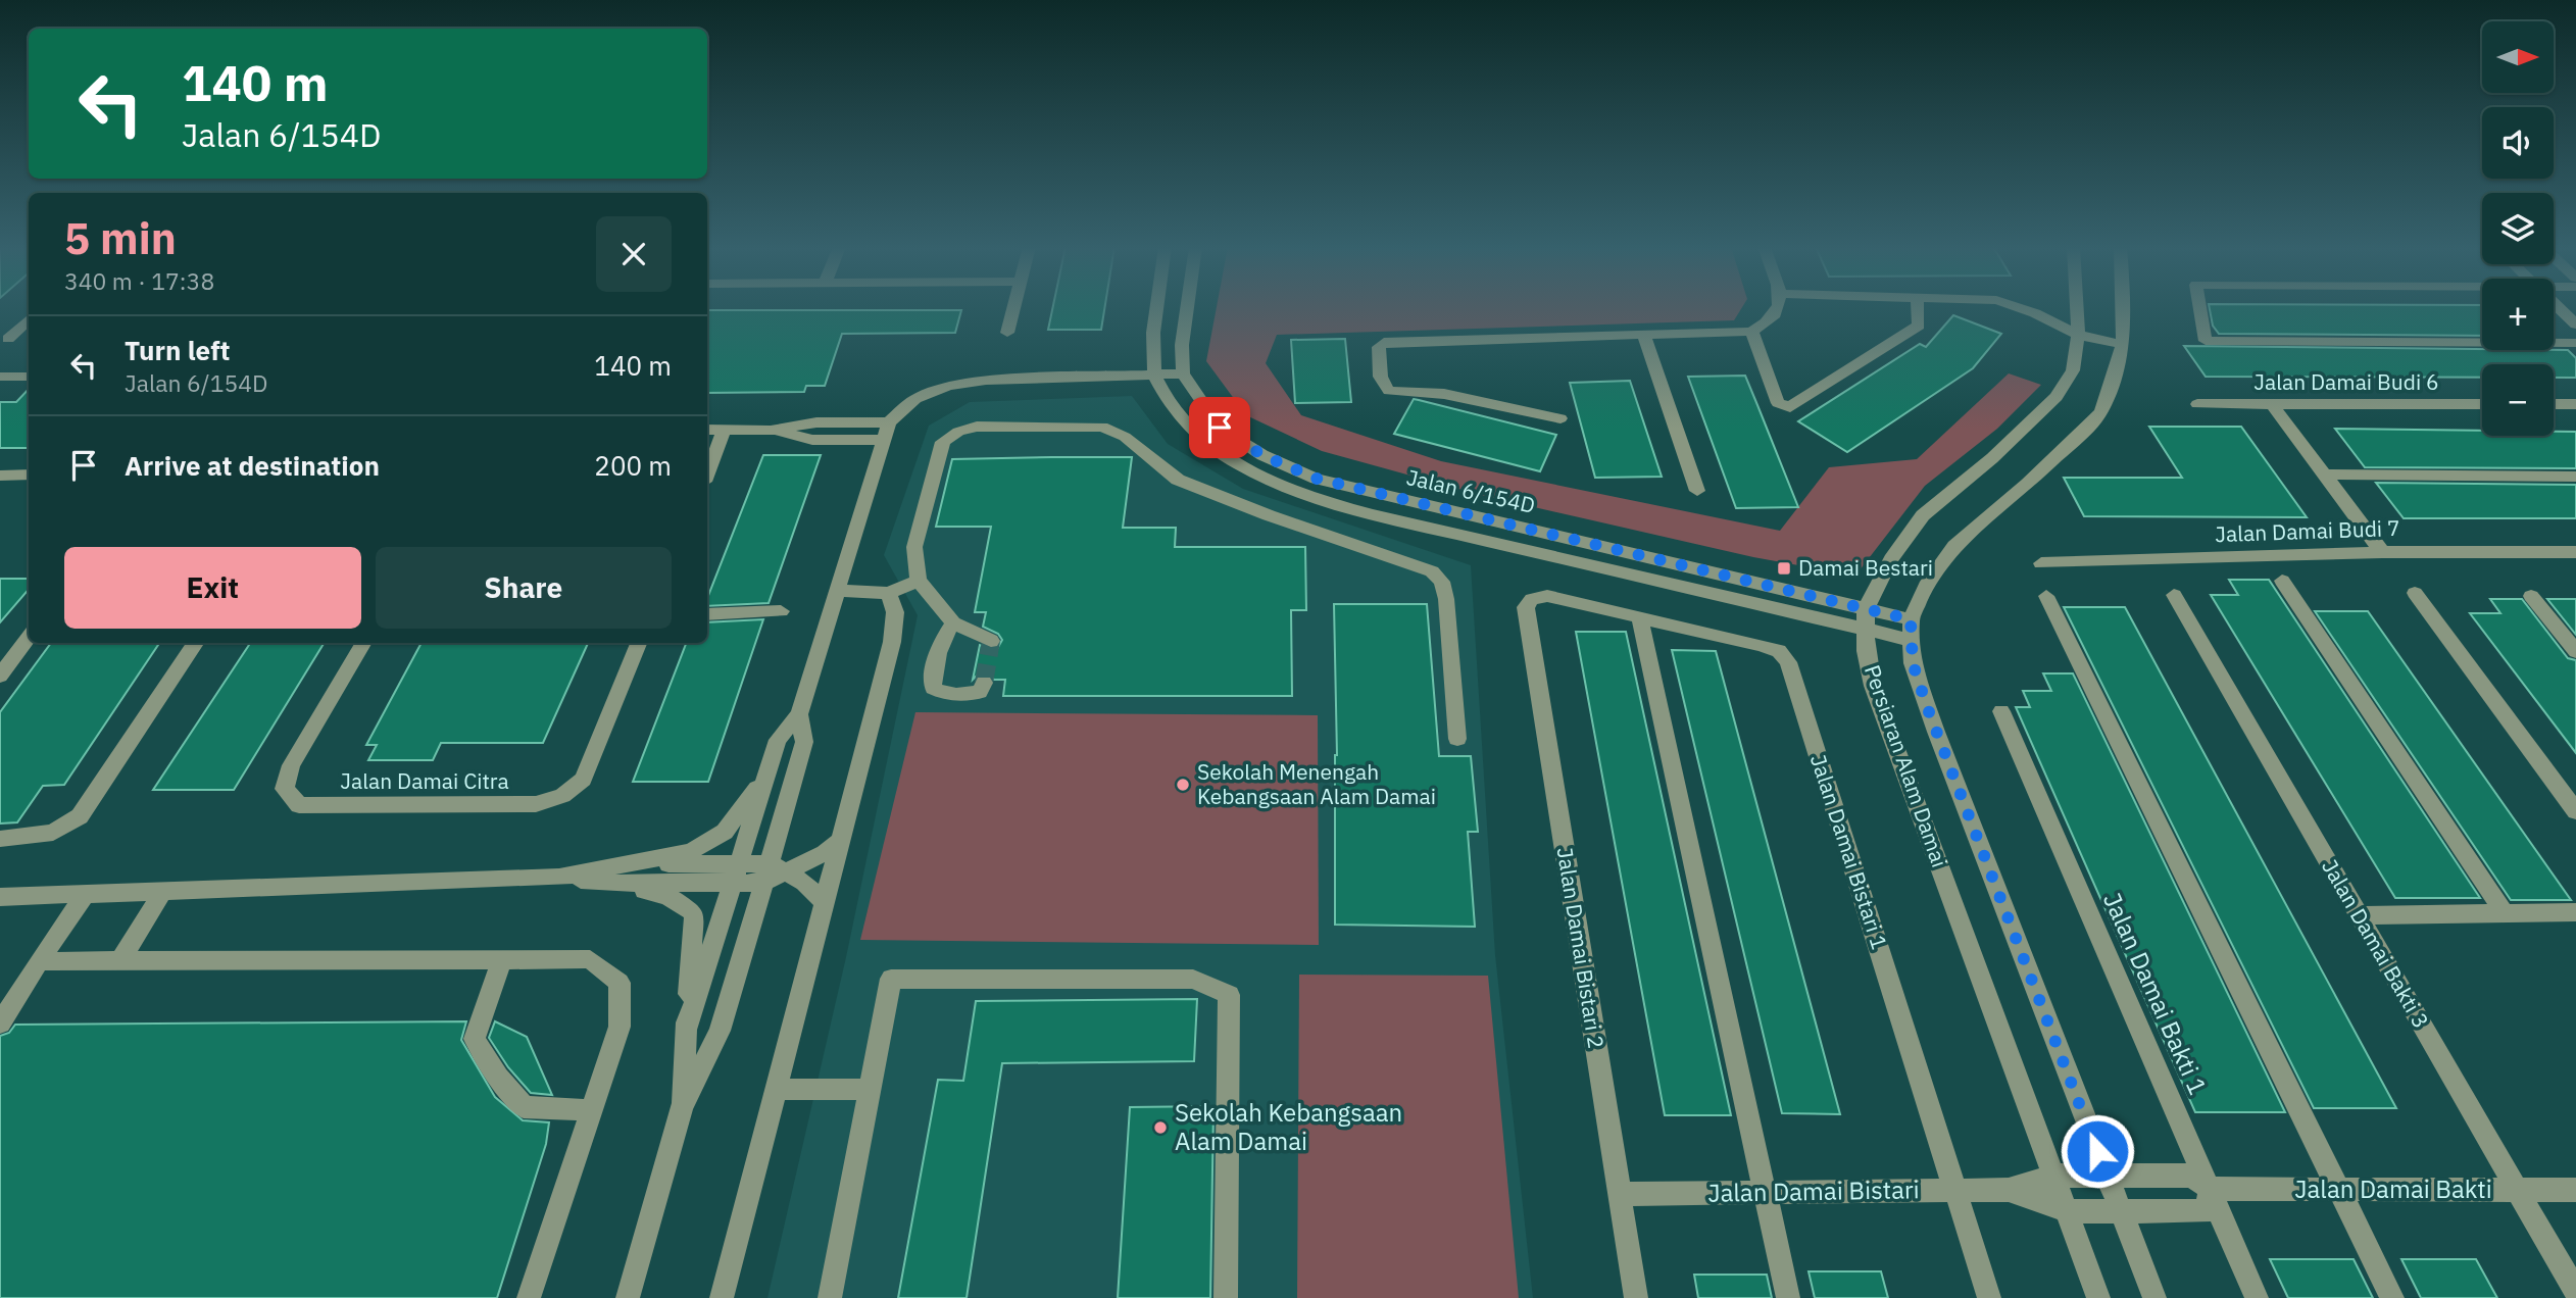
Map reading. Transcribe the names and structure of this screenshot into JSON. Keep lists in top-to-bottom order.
{
  "streets": {
    "street": [
      "Jalan Damai Budi 6",
      "Jalan 6/154D",
      "Jalan Damai Budi 7",
      "Persiaran Alam Damai",
      "Jalan Damai Citra",
      "Jalan Damai Bistari 1",
      "Jalan Damai Bakti 3",
      "Jalan Damai Bistari 2",
      "Jalan Damai Bakti 1",
      "Jalan Damai Bakti",
      "Jalan Damai Bistari"
    ]
  },
  "crossings": [
    ["Jalan 6/154D", "Persiaran Alam Damai"],
    ["Persiaran Alam Damai", "Jalan Damai Bakti"],
    ["Persiaran Alam Damai", "Jalan Damai Bistari"],
    ["Jalan Damai Bistari 1", "Jalan Damai Bistari 2"],
    ["Jalan Damai Bistari 1", "Jalan Damai Bistari"],
    ["Jalan Damai Bakti 3", "Jalan Damai Bakti"],
    ["Jalan Damai Bistari 2", "Jalan Damai Bistari"],
    ["Jalan Damai Bakti 1", "Jalan Damai Bakti"],
    ["Jalan Damai Bakti", "Jalan Damai Bistari"]
  ],
  "places": {
    "transit": ["Damai Bestari"],
    "other": ["Sekolah Menengah Kebangsaan Alam Damai", "Sekolah Kebangsaan Alam Damai"]
  },
  "north": "right",
  "page": {
    "map_buttons": ["+", "−"],
    "turn": ["140 m", "Jalan 6/154D"],
    "heading": ["5 min", "340 m · 17:38"],
    "list": [
      {
        "name": "Turn left",
        "note": "Jalan 6/154D",
        "value": "140 m"
      },
      {
        "name": "Arrive at destination",
        "value": "200 m"
      }
    ],
    "buttons": ["Exit", "Share"]
  }
}
